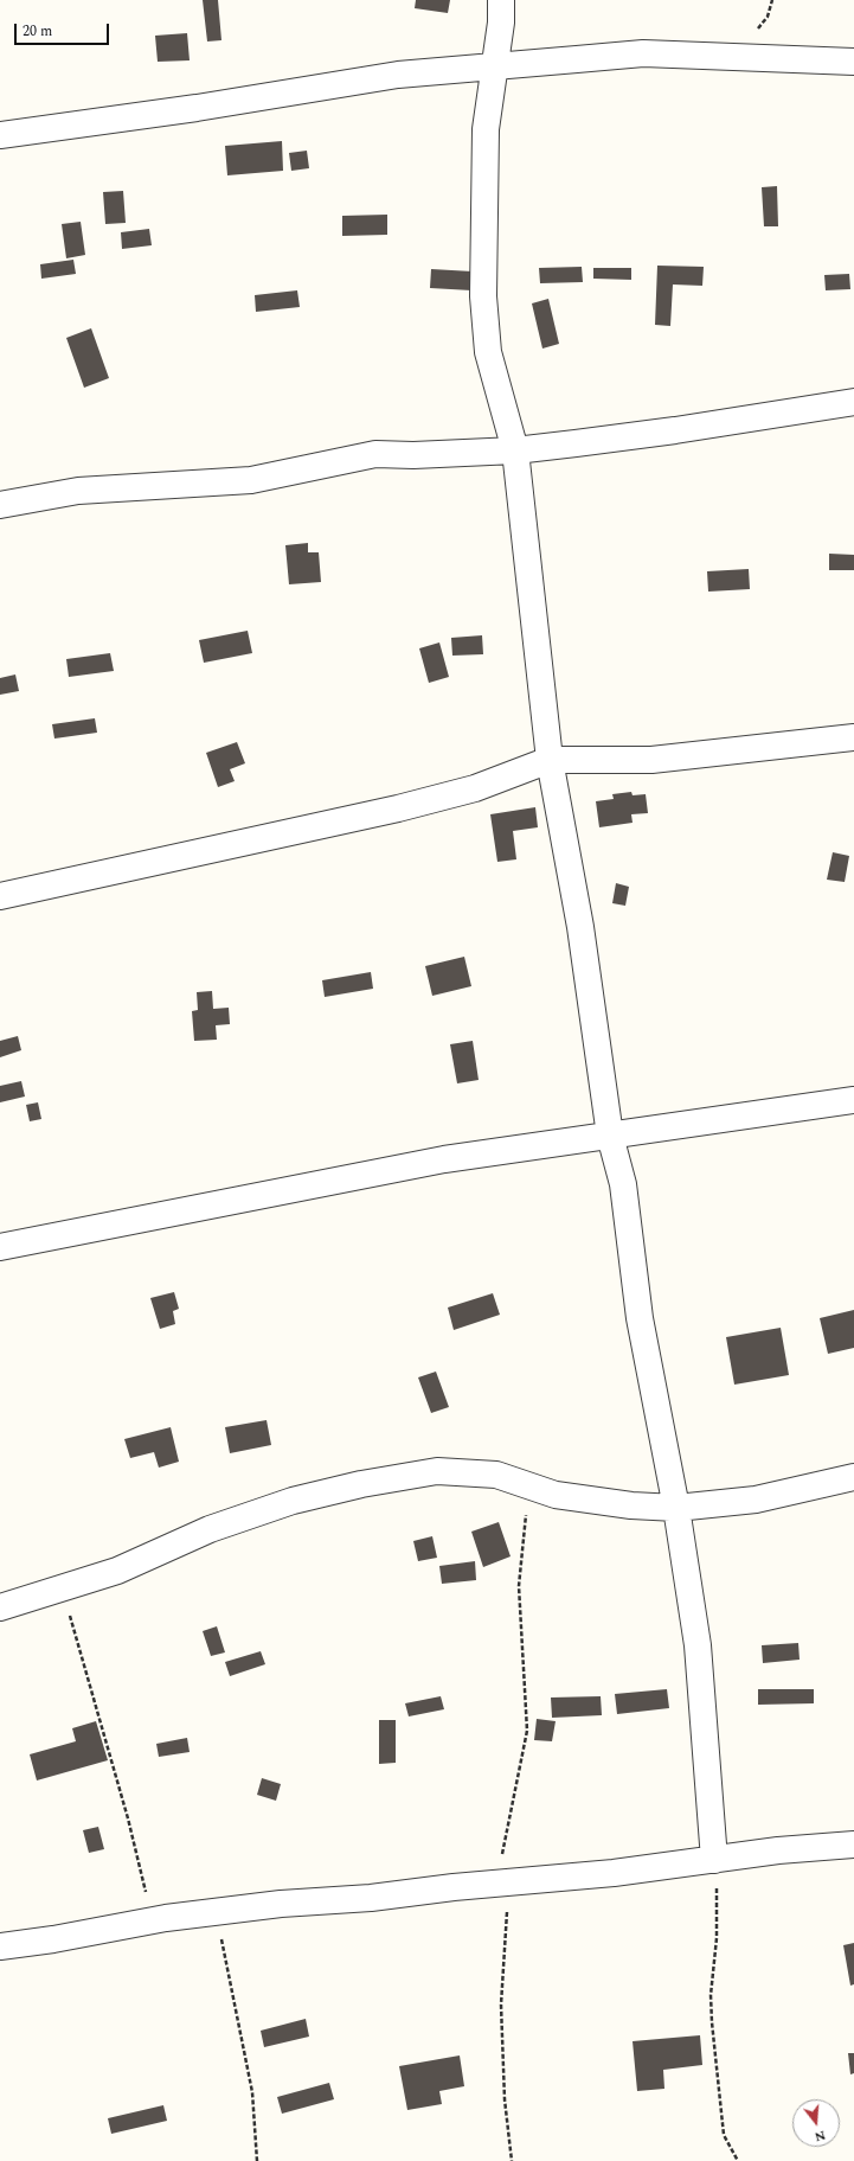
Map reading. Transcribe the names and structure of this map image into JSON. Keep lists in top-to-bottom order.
{
  "scale_bar": "20 m",
  "north": "bottom"
}
